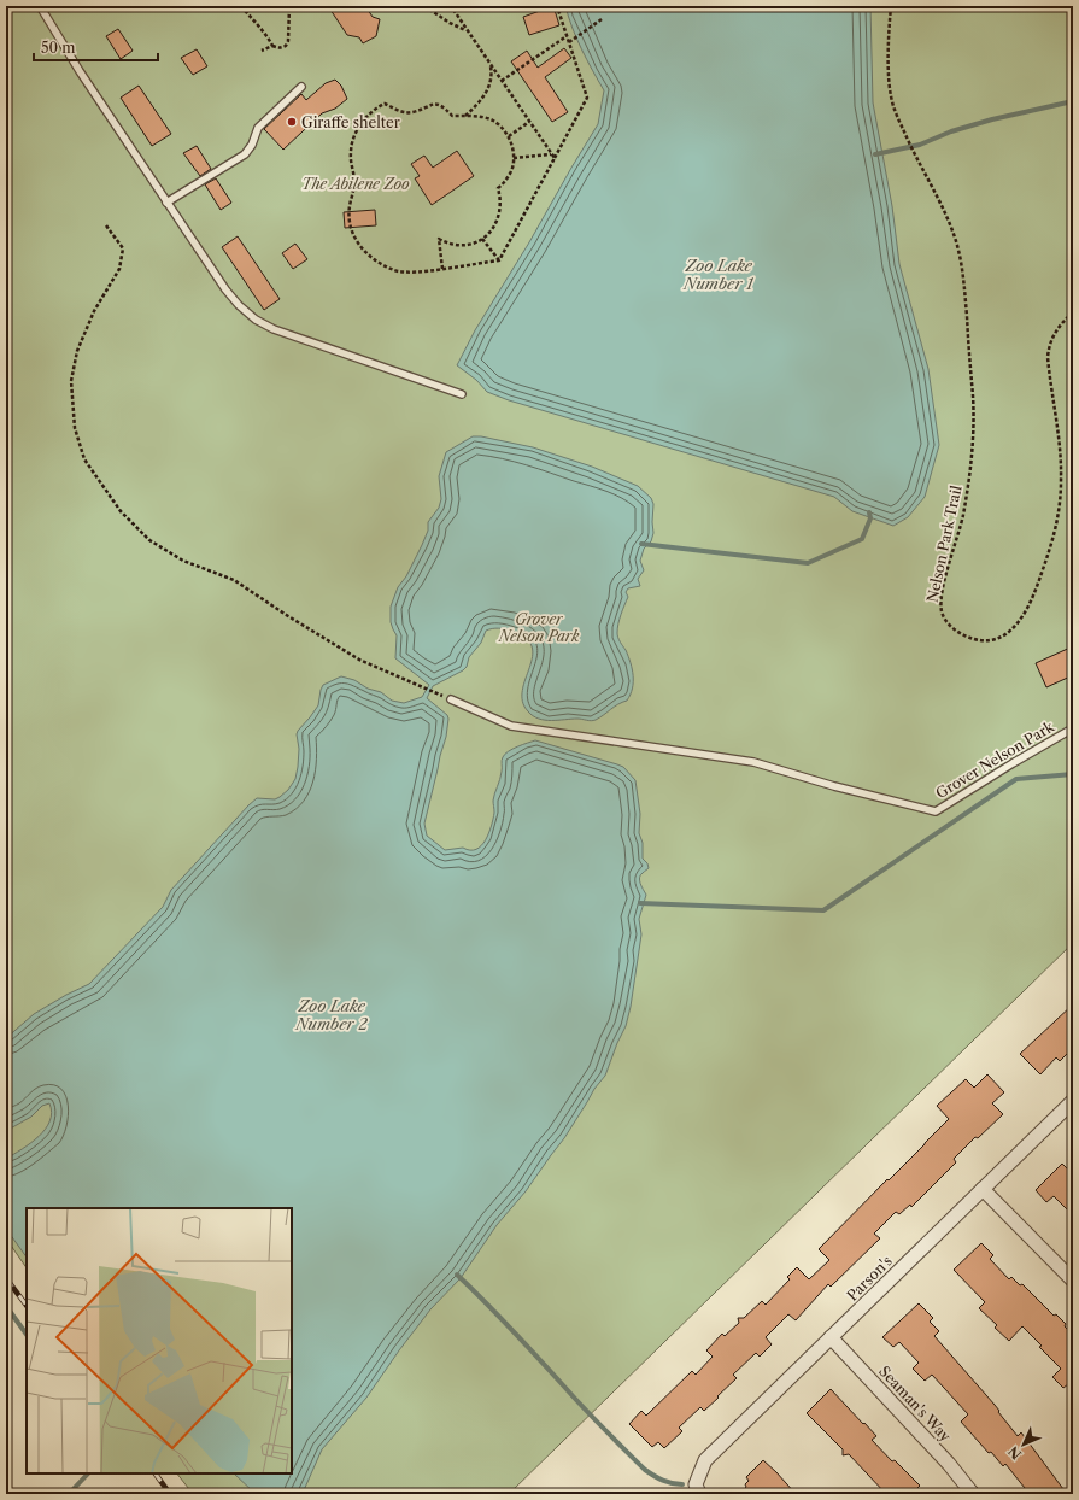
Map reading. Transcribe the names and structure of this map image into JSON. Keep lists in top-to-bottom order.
{
  "streets": {
    "street": ["Parson's", "Seaman's Way"],
    "lane": ["Grover Nelson Park"],
    "path": ["Nelson Park Trail"]
  },
  "crossings": [
    ["Parson's", "Seaman's Way"]
  ],
  "water": ["Zoo Lake Number 1", "Zoo Lake Number 2"],
  "parks": ["The Abilene Zoo", "Grover Nelson Park"],
  "places": ["Giraffe shelter"],
  "scale_bar": "50 m",
  "north": "bottom left"
}
